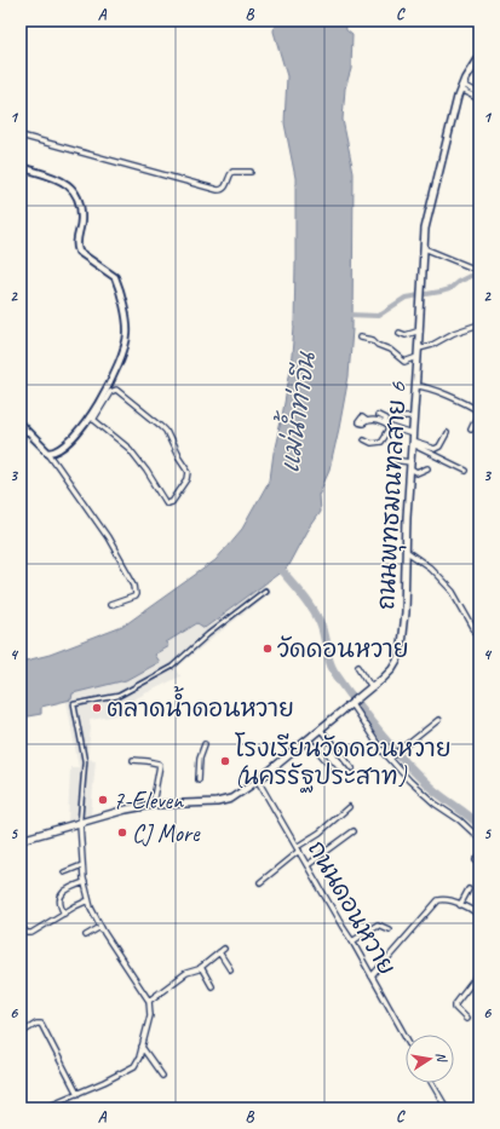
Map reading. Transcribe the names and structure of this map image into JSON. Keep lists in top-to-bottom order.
{
  "streets": {
    "main road": ["ถนนพุทธมณฑลสาย 6"],
    "street": ["ถนนดอนหวาย"]
  },
  "crossings": [
    ["ถนนพุทธมณฑลสาย 6", "ถนนดอนหวาย"]
  ],
  "water": ["แม่น้ำท่าจีน"],
  "places": [
    "วัดดอนหวาย",
    "ตลาดน้ำดอนหวาย",
    "โรงเรียนวัดดอนหวาย (นครรัฐประสาท)",
    "7-Eleven",
    "CJ More"
  ],
  "north": "right",
  "grid": {
    "columns": ["A", "B", "C"],
    "rows": [
      "1",
      "2",
      "3",
      "4",
      "5",
      "6"
    ]
  }
}
